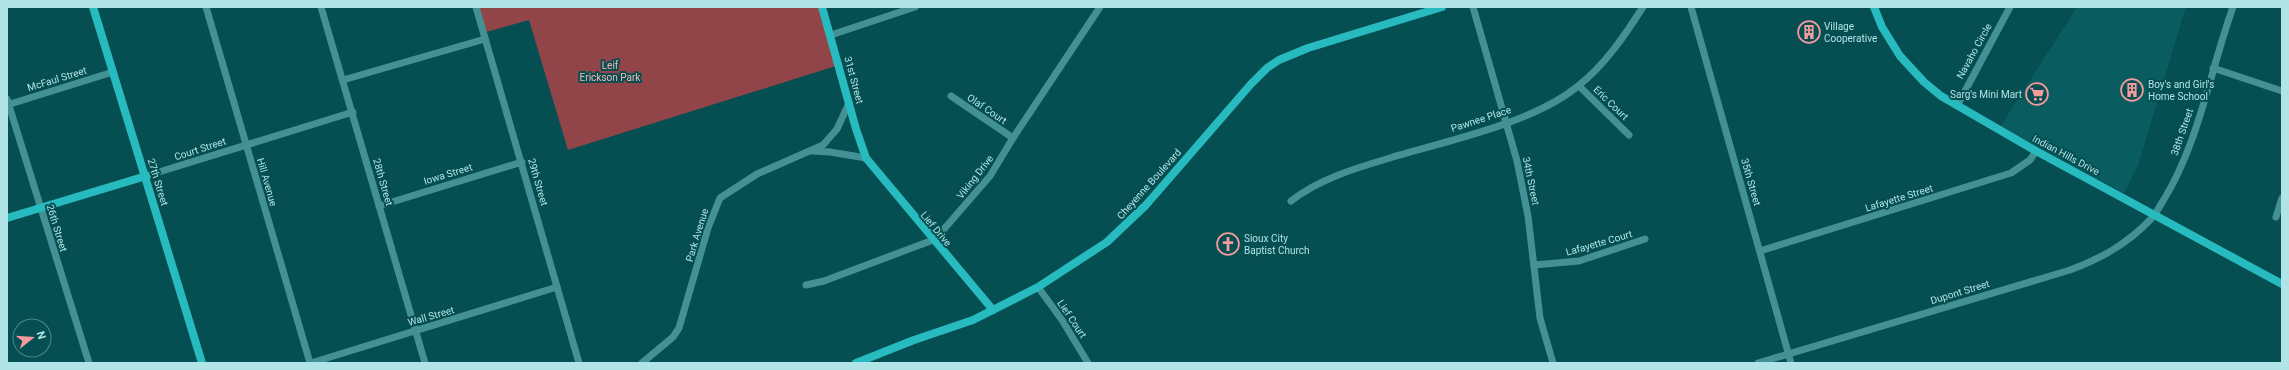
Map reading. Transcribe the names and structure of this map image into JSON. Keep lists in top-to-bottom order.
{
  "streets": {
    "street": [
      "Navaho Circle",
      "McFaul Street",
      "31st Street",
      "Eric Court",
      "Olaf Court",
      "Pawnee Place",
      "38th Street",
      "Court Street",
      "Indian Hills Drive",
      "Iowa Street",
      "Viking Drive",
      "34th Street",
      "27th Street",
      "Hill Avenue",
      "28th Street",
      "29th Street",
      "35th Street",
      "Cheyenne Boulevard",
      "Lafayette Street",
      "26th Street",
      "Lief Drive",
      "Park Avenue",
      "Lafayette Court",
      "Dupont Street",
      "Wall Street",
      "Lief Court"
    ]
  },
  "crossings": [
    ["Navaho Circle", "Indian Hills Drive"],
    ["McFaul Street", "27th Street"],
    ["McFaul Street", "26th Street"],
    ["31st Street", "Lief Drive"],
    ["31st Street", "Park Avenue"],
    ["Eric Court", "Pawnee Place"],
    ["Olaf Court", "Viking Drive"],
    ["Pawnee Place", "34th Street"],
    ["38th Street", "Indian Hills Drive"],
    ["38th Street", "Dupont Street"],
    ["Court Street", "27th Street"],
    ["Court Street", "Hill Avenue"],
    ["Court Street", "28th Street"],
    ["Court Street", "26th Street"],
    ["Indian Hills Drive", "Lafayette Street"],
    ["Indian Hills Drive", "Dupont Street"],
    ["Iowa Street", "28th Street"],
    ["Iowa Street", "29th Street"],
    ["Viking Drive", "Lief Drive"],
    ["34th Street", "Lafayette Court"],
    ["Hill Avenue", "Wall Street"],
    ["28th Street", "Wall Street"],
    ["29th Street", "Wall Street"],
    ["35th Street", "Lafayette Street"],
    ["35th Street", "Dupont Street"],
    ["Cheyenne Boulevard", "Lief Drive"],
    ["Cheyenne Boulevard", "Lief Court"],
    ["Lief Drive", "Park Avenue"]
  ],
  "parks": ["Leif Erickson Park"],
  "places": {
    "building": ["Village Cooperative", "Boy's and Girl's Home School"],
    "supermarket": ["Sarg's Mini Mart"],
    "church": ["Sioux City Baptist Church"]
  },
  "north": "right"
}
